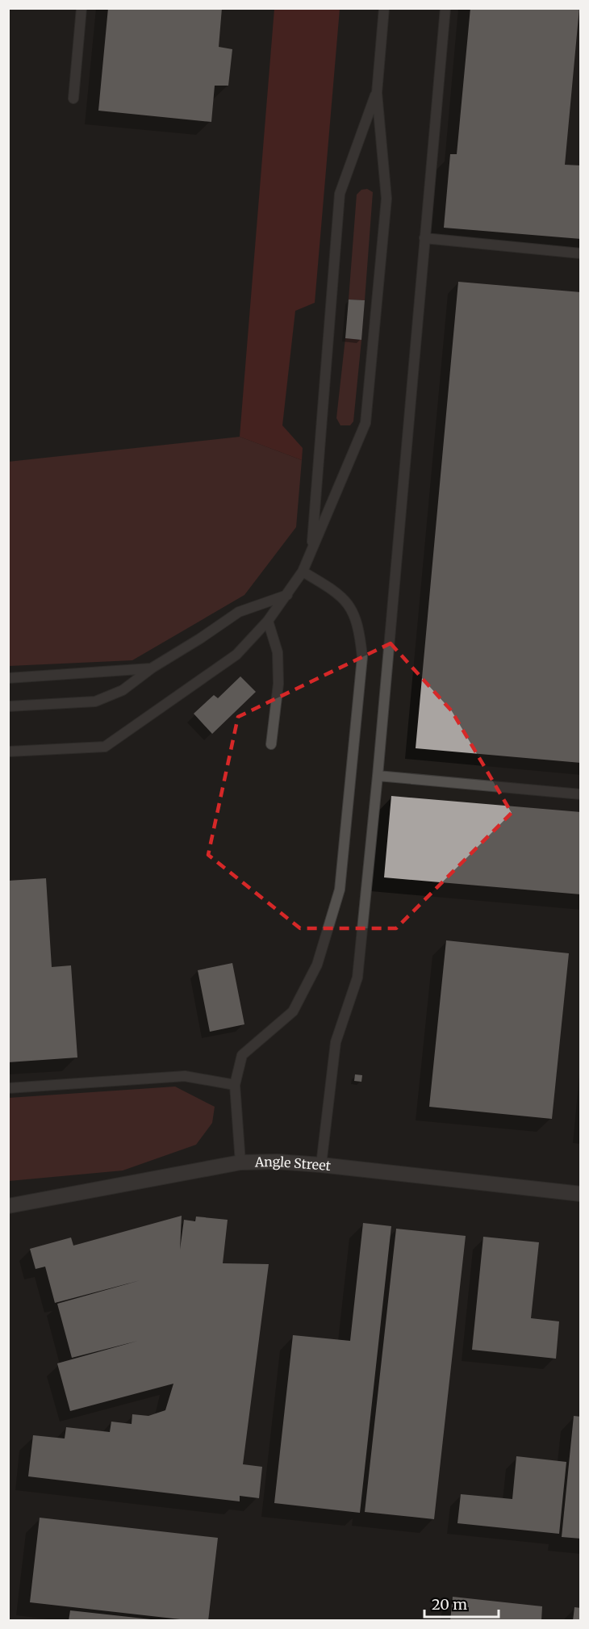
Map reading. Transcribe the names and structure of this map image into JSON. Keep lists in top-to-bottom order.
{
  "streets": {
    "street": ["Angle Street"]
  },
  "scale_bar": "20 m"
}
